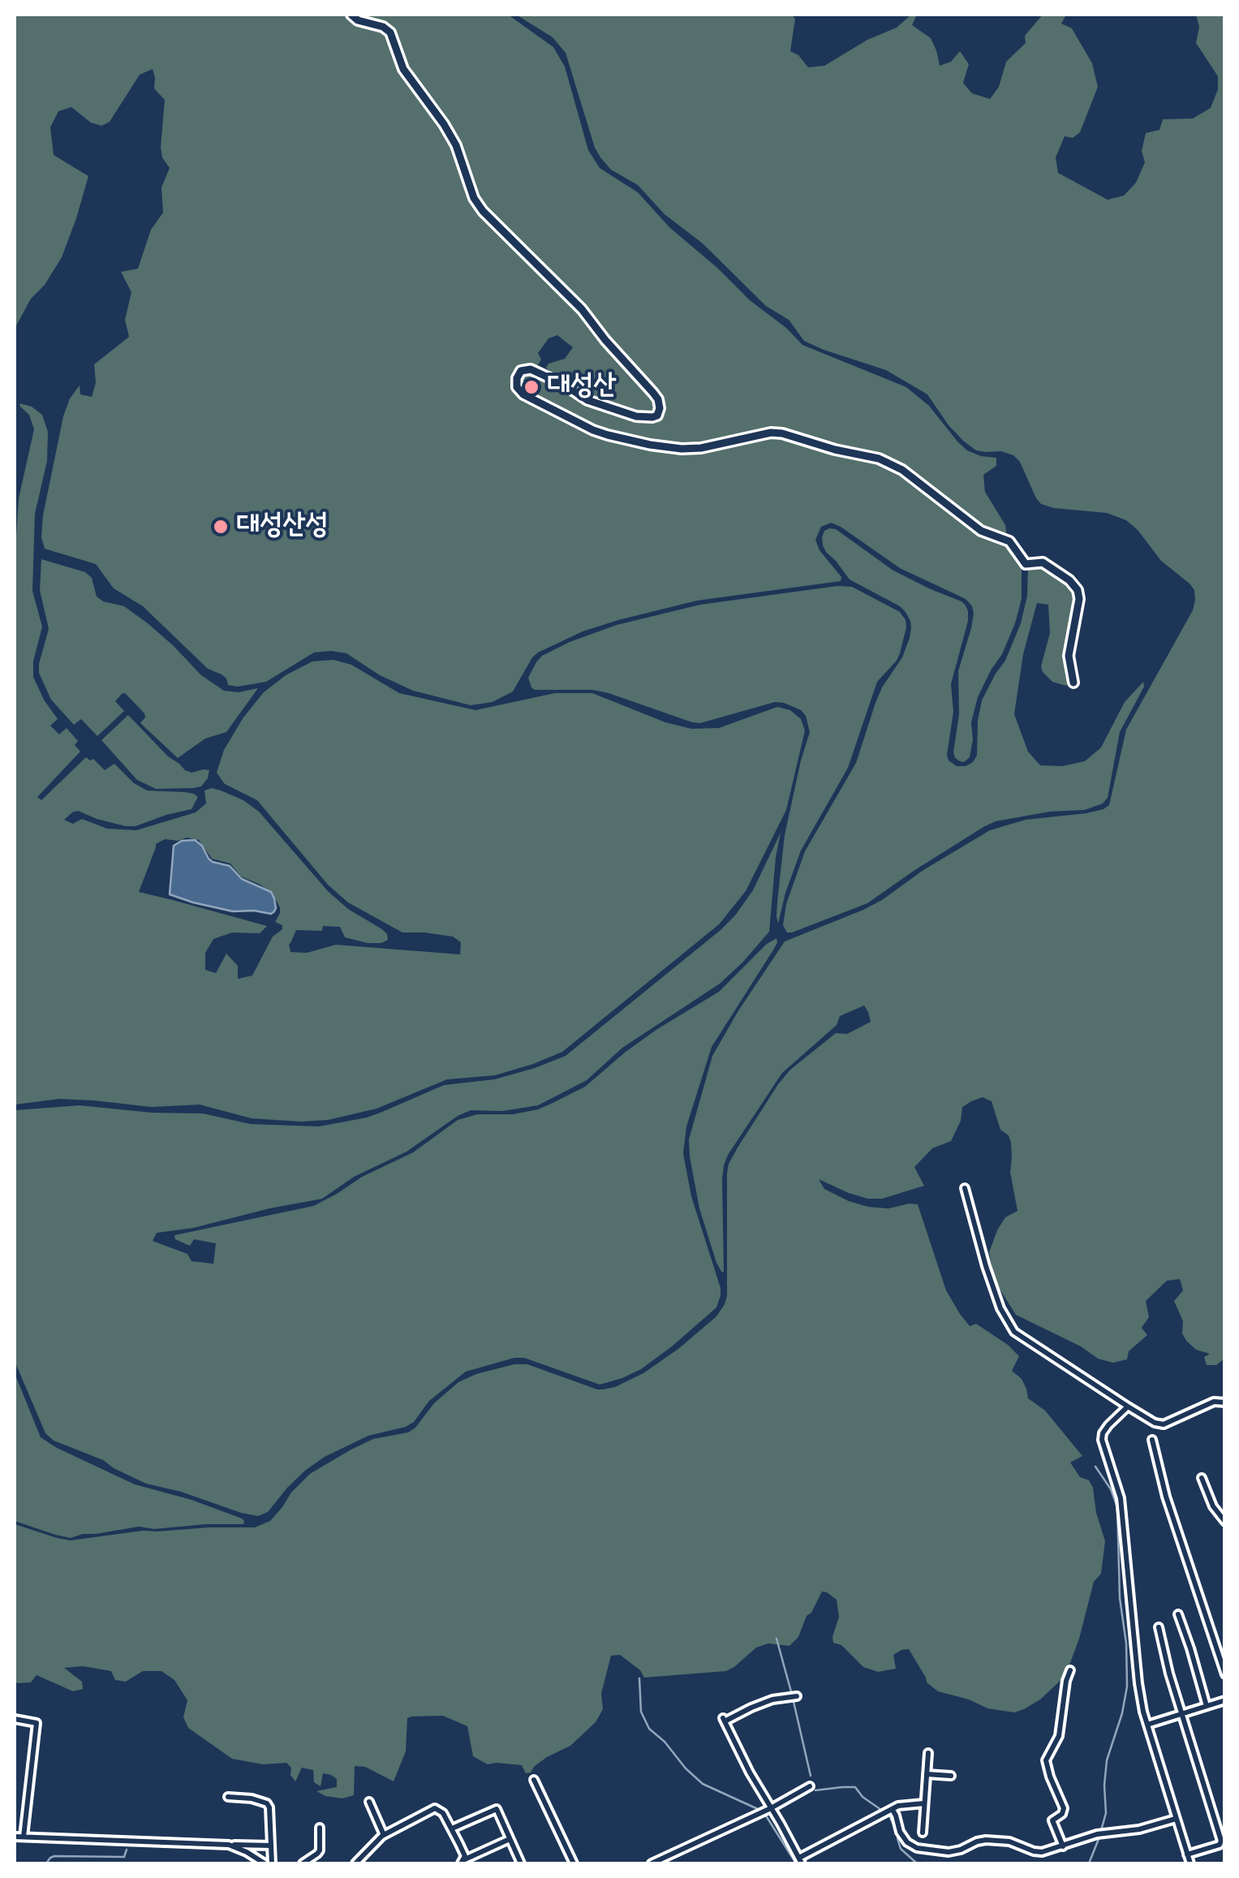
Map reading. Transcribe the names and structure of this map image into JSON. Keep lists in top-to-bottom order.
{
  "places": ["대성산", "대성산성"]
}
